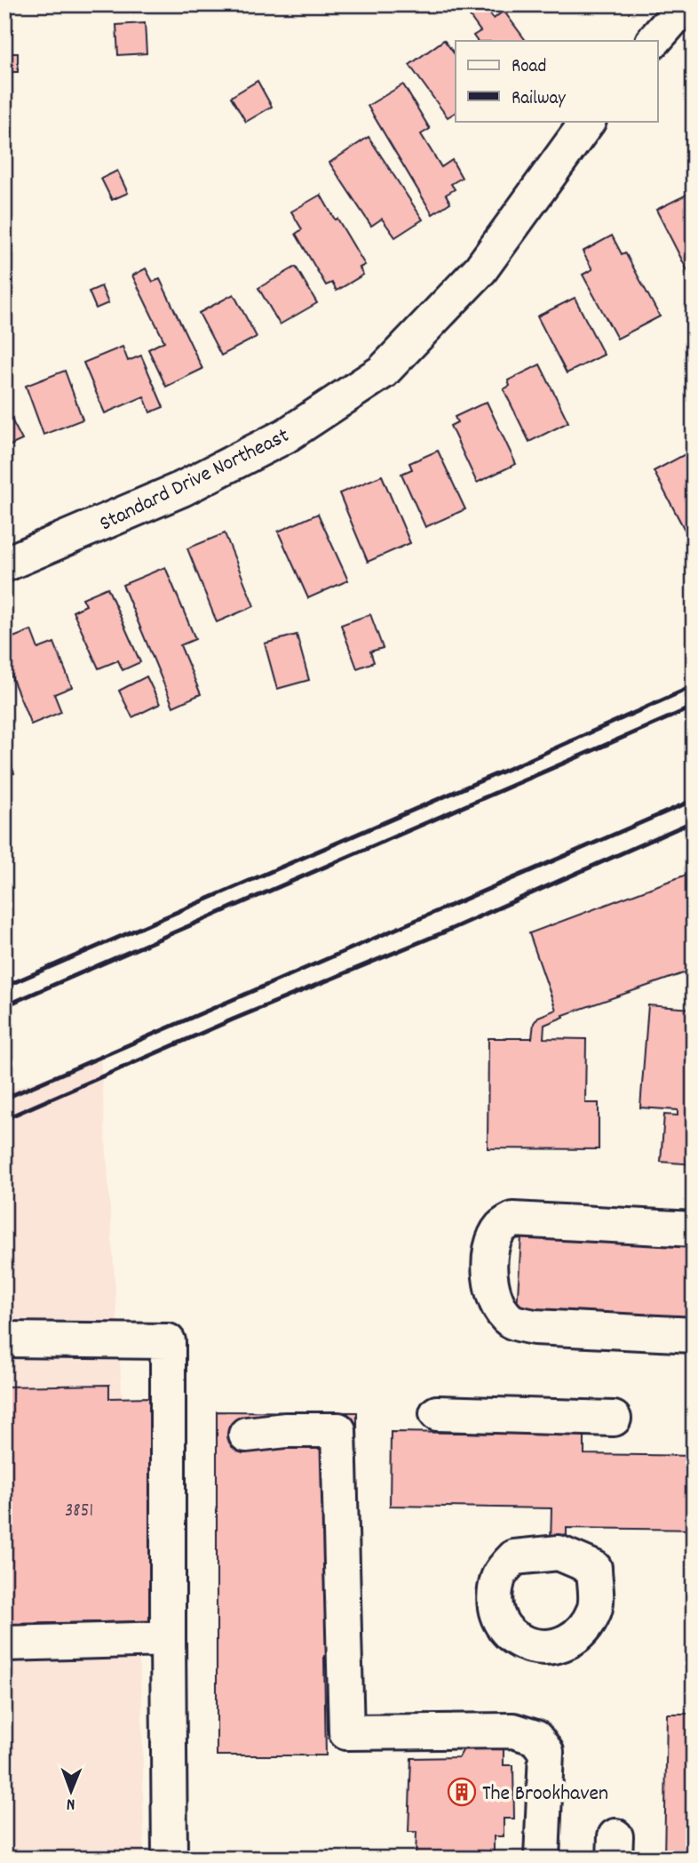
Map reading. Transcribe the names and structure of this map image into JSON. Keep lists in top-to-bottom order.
{
  "streets": {
    "street": ["Standard Drive Northeast"]
  },
  "places": {
    "building": ["The Brookhaven"]
  },
  "house_numbers": ["3851"],
  "legend": ["Road", "Railway"],
  "north": "bottom"
}
